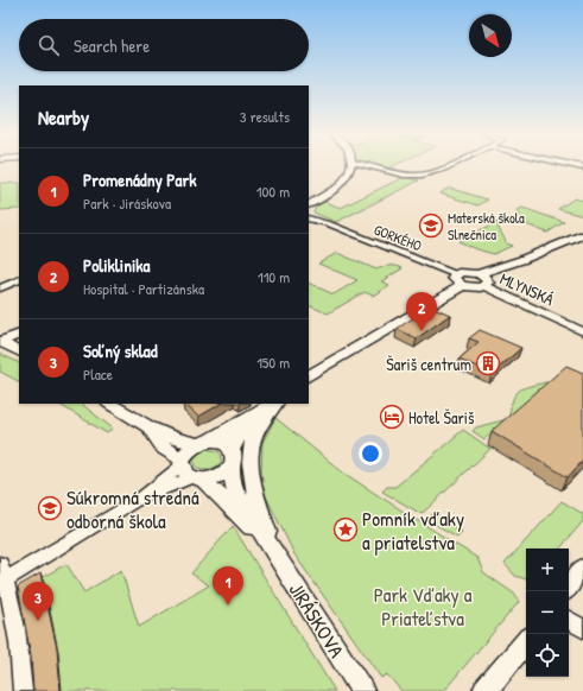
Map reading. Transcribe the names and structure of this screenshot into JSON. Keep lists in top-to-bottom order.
{
  "streets": {
    "street": ["GORKÉHO", "MLYNSKÁ", "JIRÁSKOVA"]
  },
  "parks": ["Park Vďaky a Priateľstva"],
  "places": {
    "school or university": ["Materská škola Slnečnica", "Súkromná stredná odborná škola"],
    "building": ["Šariš centrum"],
    "hotel": ["Hotel Šariš"],
    "place": ["Pomník vďaky a priatelstva"]
  },
  "north": "bottom right",
  "page": {
    "search": "Search here",
    "heading": ["Nearby", "3 results"],
    "list": [
      {
        "mark": "1",
        "name": "Promenádny Park",
        "note": "Park · Jiráskova",
        "value": "100 m"
      },
      {
        "mark": "2",
        "name": "Poliklinika",
        "note": "Hospital · Partizánska",
        "value": "110 m"
      },
      {
        "mark": "3",
        "name": "Soľný sklad",
        "note": "Place",
        "value": "150 m"
      }
    ],
    "pins": ["2", "1", "3"],
    "map_buttons": ["+", "−"]
  }
}
